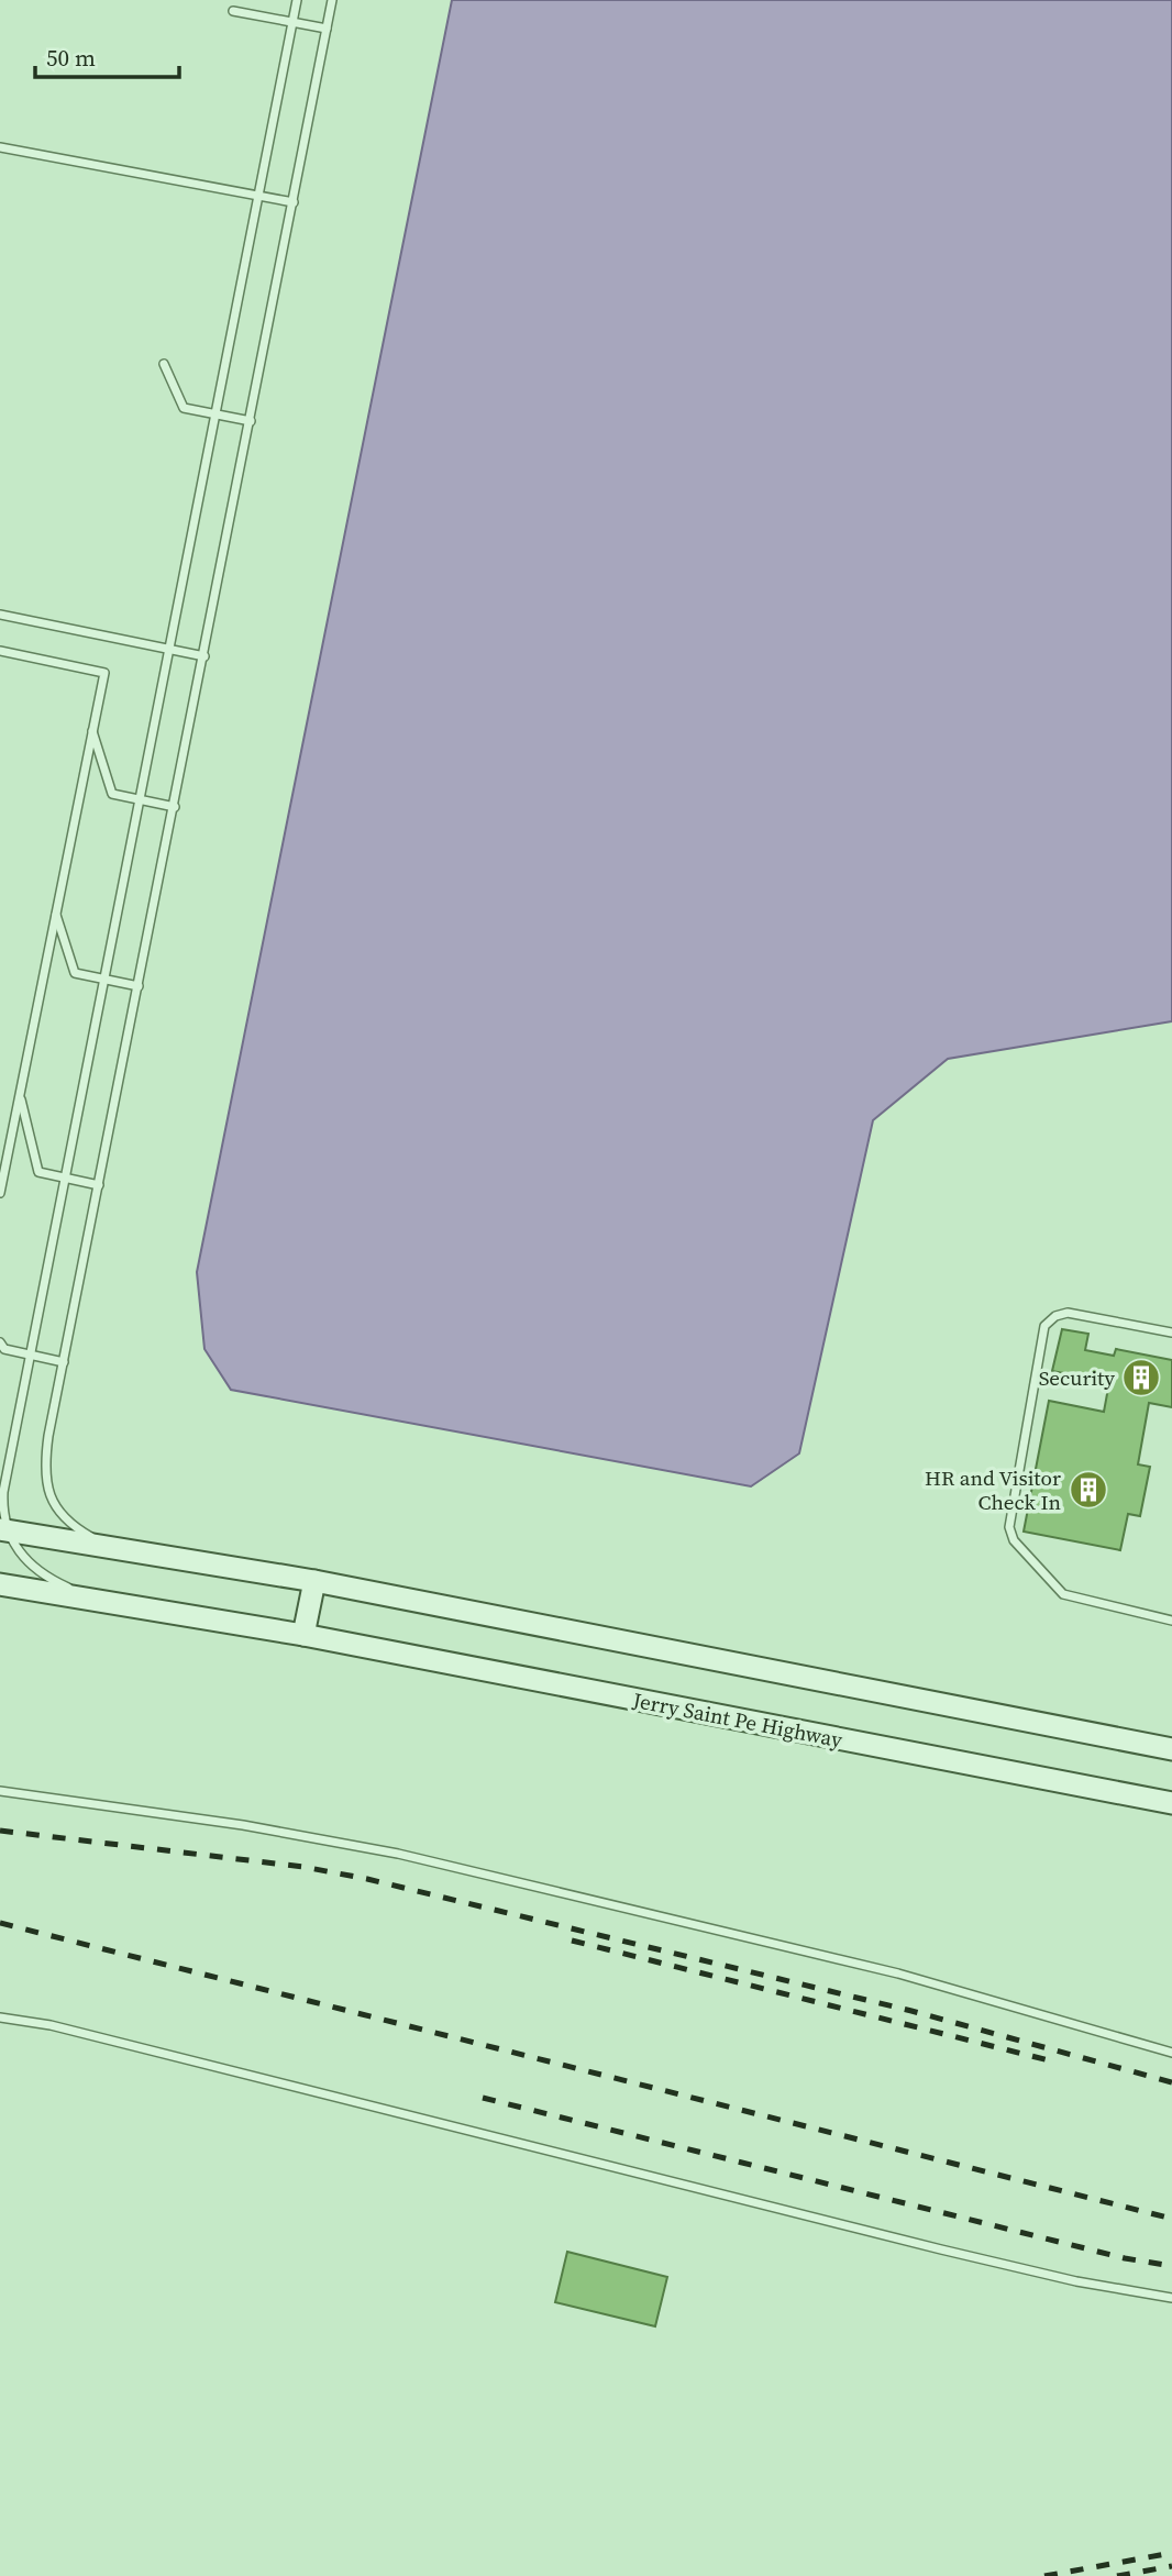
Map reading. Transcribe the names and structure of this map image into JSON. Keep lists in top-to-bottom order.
{
  "streets": {
    "main road": ["Jerry Saint Pe Highway"]
  },
  "places": {
    "building": ["Security", "HR and Visitor Check In"]
  },
  "scale_bar": "50 m"
}
